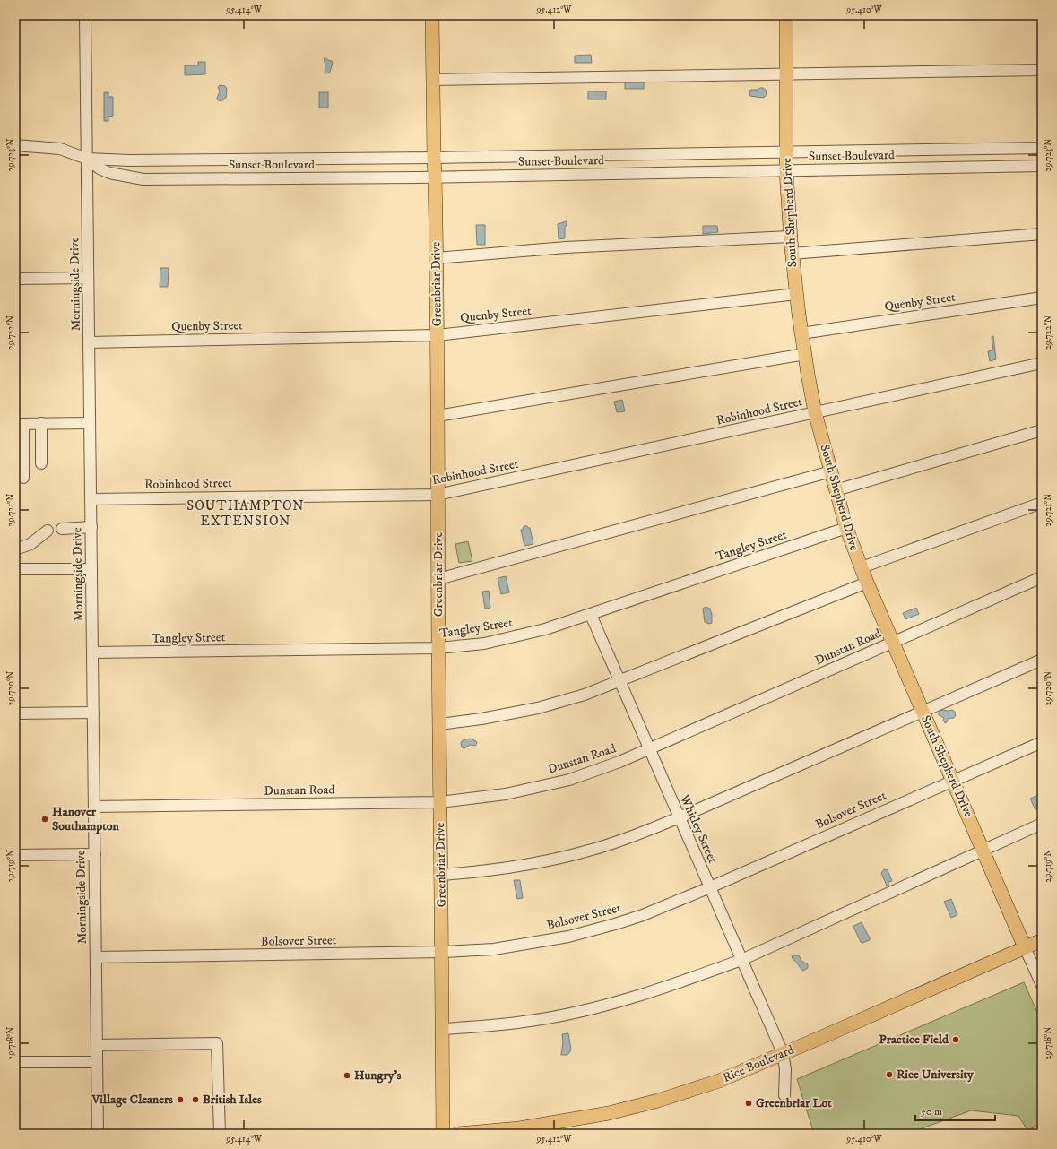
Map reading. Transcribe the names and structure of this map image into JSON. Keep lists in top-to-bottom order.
{
  "streets": {
    "main road": ["South Shepherd Drive", "Greenbriar Drive", "Rice Boulevard"],
    "street": [
      "Sunset Boulevard",
      "Morningside Drive",
      "Quenby Street",
      "Robinhood Street",
      "Tangley Street",
      "Dunstan Road",
      "Bolsover Street",
      "Whitley Street"
    ]
  },
  "crossings": [
    ["Sunset Boulevard", "South Shepherd Drive"],
    ["Sunset Boulevard", "Morningside Drive"],
    ["Sunset Boulevard", "Greenbriar Drive"],
    ["South Shepherd Drive", "Quenby Street"],
    ["South Shepherd Drive", "Robinhood Street"],
    ["South Shepherd Drive", "Tangley Street"],
    ["South Shepherd Drive", "Dunstan Road"],
    ["South Shepherd Drive", "Bolsover Street"],
    ["South Shepherd Drive", "Rice Boulevard"],
    ["Morningside Drive", "Quenby Street"],
    ["Morningside Drive", "Robinhood Street"],
    ["Morningside Drive", "Tangley Street"],
    ["Morningside Drive", "Dunstan Road"],
    ["Morningside Drive", "Bolsover Street"],
    ["Greenbriar Drive", "Quenby Street"],
    ["Greenbriar Drive", "Robinhood Street"],
    ["Greenbriar Drive", "Tangley Street"],
    ["Greenbriar Drive", "Dunstan Road"],
    ["Greenbriar Drive", "Bolsover Street"],
    ["Tangley Street", "Whitley Street"],
    ["Dunstan Road", "Whitley Street"],
    ["Bolsover Street", "Whitley Street"],
    ["Whitley Street", "Rice Boulevard"]
  ],
  "districts": ["SOUTHAMPTON EXTENSION"],
  "places": [
    "Hanover Southampton",
    "Practice Field",
    "Rice University",
    "Hungry's",
    "Village Cleaners",
    "British Isles",
    "Greenbriar Lot"
  ],
  "scale_bar": "50 m",
  "coordinates": [
    "95.414°W",
    "95.412°W",
    "95.410°W",
    "29.723°N",
    "29.722°N",
    "29.721°N",
    "29.720°N",
    "29.719°N",
    "29.718°N"
  ]
}
